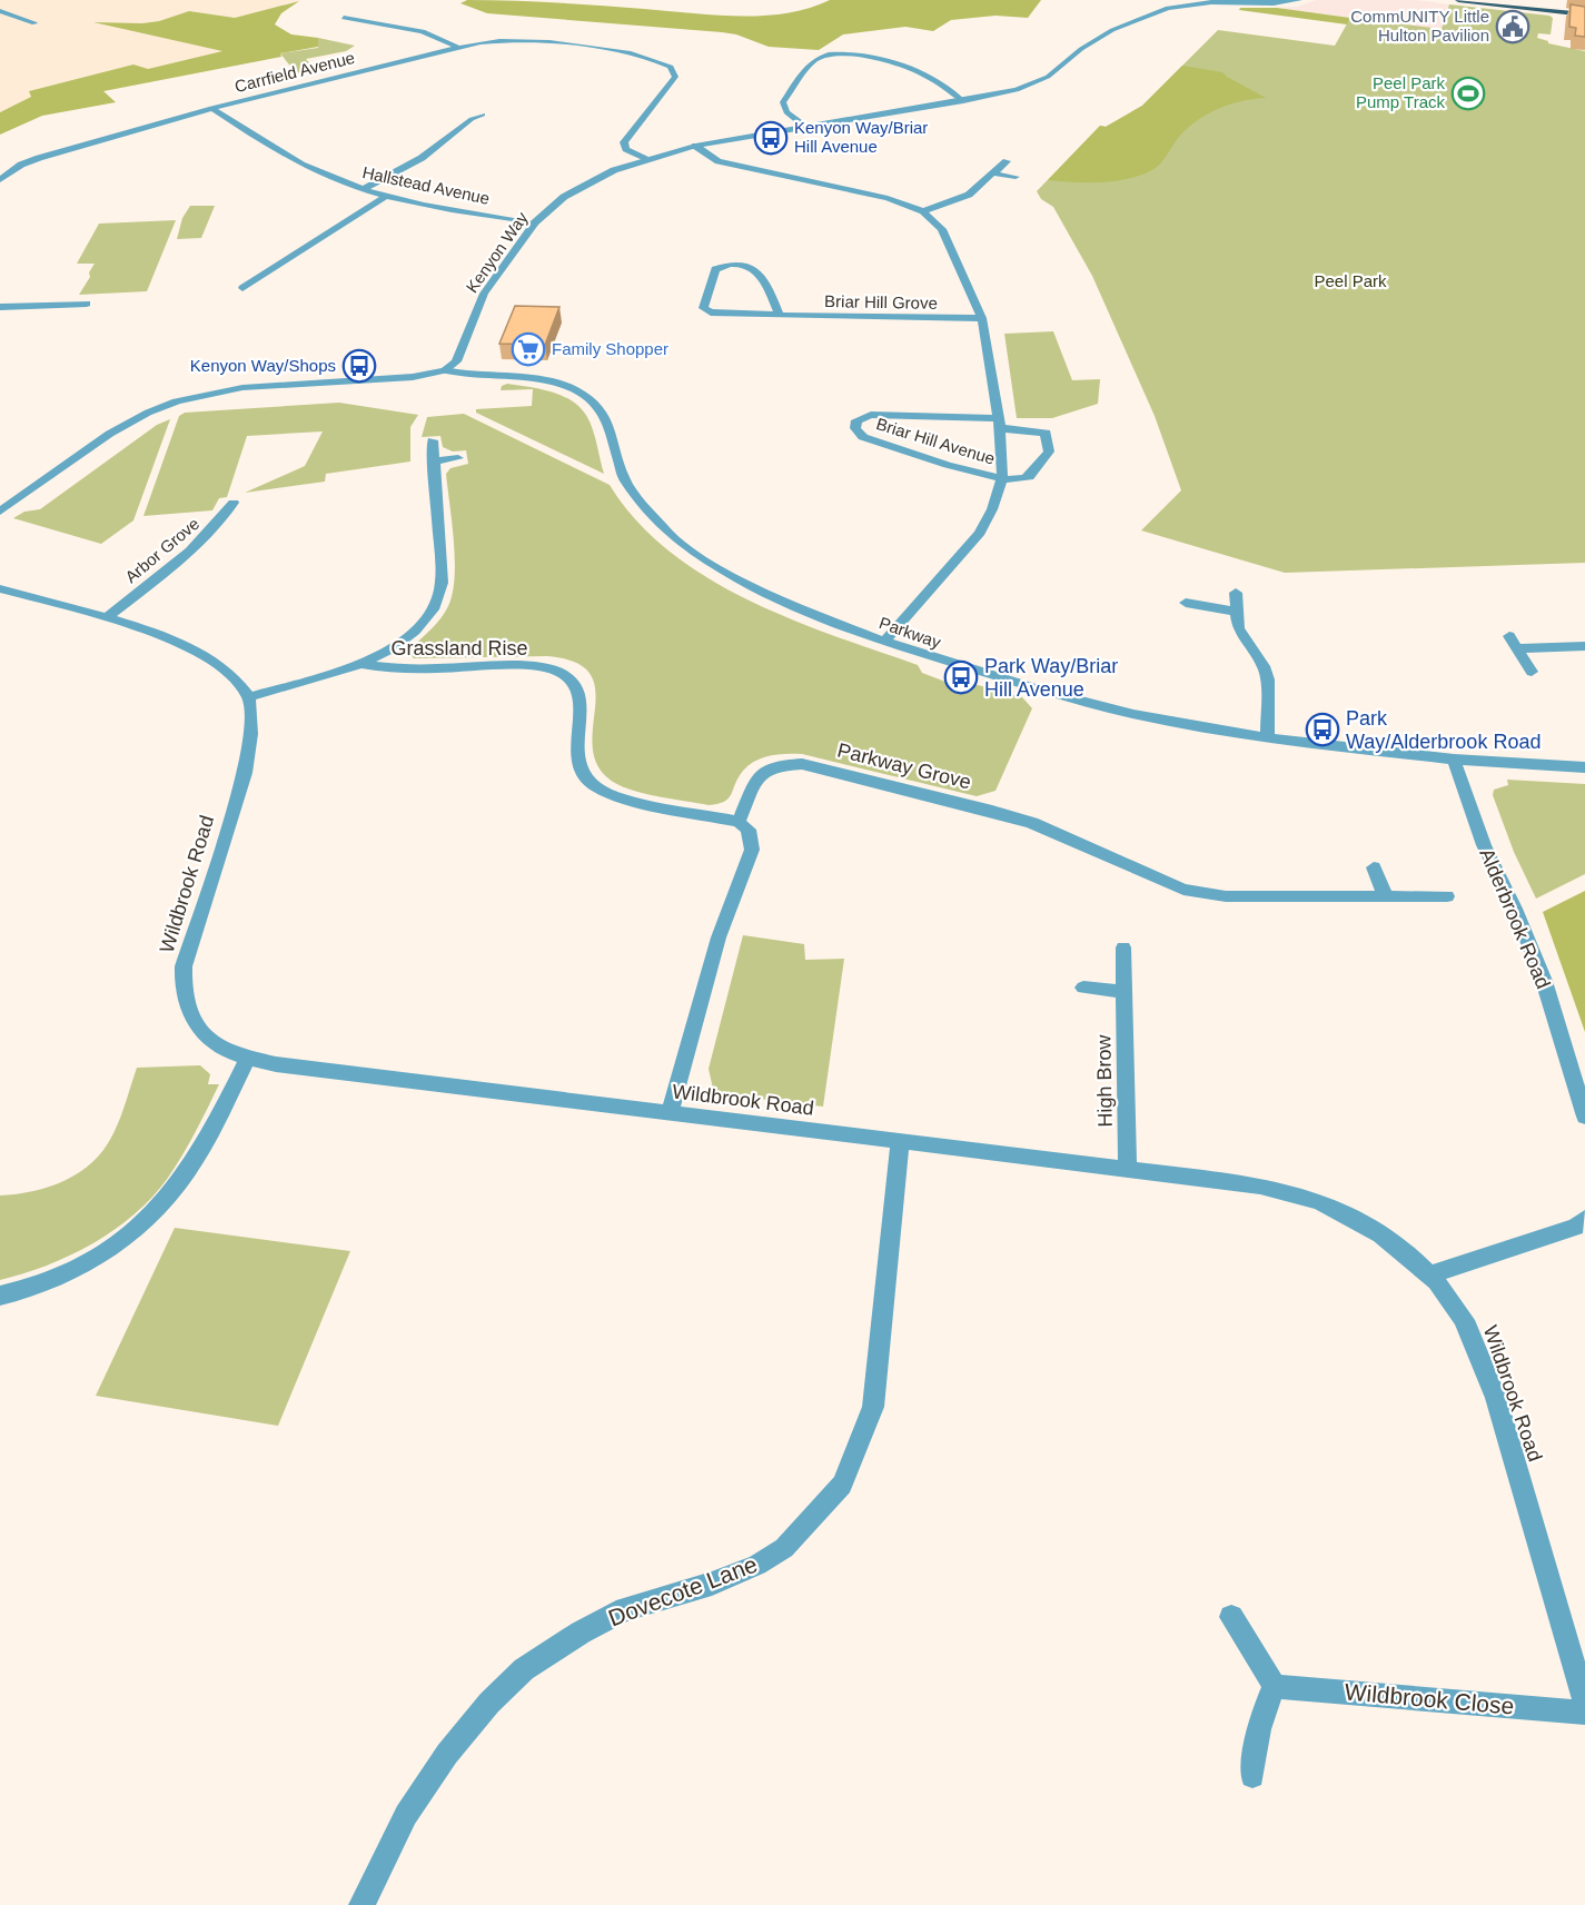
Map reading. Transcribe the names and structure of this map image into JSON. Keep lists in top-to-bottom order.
{
  "streets": {
    "street": [
      "Carrfield Avenue",
      "Hallstead Avenue",
      "Kenyon Way",
      "Briar Hill Grove",
      "Briar Hill Avenue",
      "Arbor Grove",
      "Parkway",
      "Grassland Rise",
      "Parkway Grove",
      "Wildbrook Road",
      "Alderbrook Road",
      "High Brow",
      "Dovecote Lane",
      "Wildbrook Close"
    ]
  },
  "crossings": [
    ["Carrfield Avenue", "Hallstead Avenue"],
    ["Carrfield Avenue", "Kenyon Way"],
    ["Hallstead Avenue", "Kenyon Way"],
    ["Kenyon Way", "Briar Hill Avenue"],
    ["Kenyon Way", "Parkway"],
    ["Briar Hill Grove", "Briar Hill Avenue"],
    ["Briar Hill Avenue", "Parkway"],
    ["Parkway", "Alderbrook Road"],
    ["Grassland Rise", "Parkway Grove"],
    ["Wildbrook Road", "High Brow"],
    ["Wildbrook Road", "Dovecote Lane"]
  ],
  "parks": ["Peel Park"],
  "places": {
    "public building": ["CommUNITY Little Hulton Pavilion"],
    "sports": ["Peel Park Pump Track"],
    "bus stop": [
      "Kenyon Way/Briar Hill Avenue",
      "Kenyon Way/Shops",
      "Park Way/Briar Hill Avenue",
      "Park Way/Alderbrook Road"
    ],
    "supermarket": ["Family Shopper"]
  }
}
